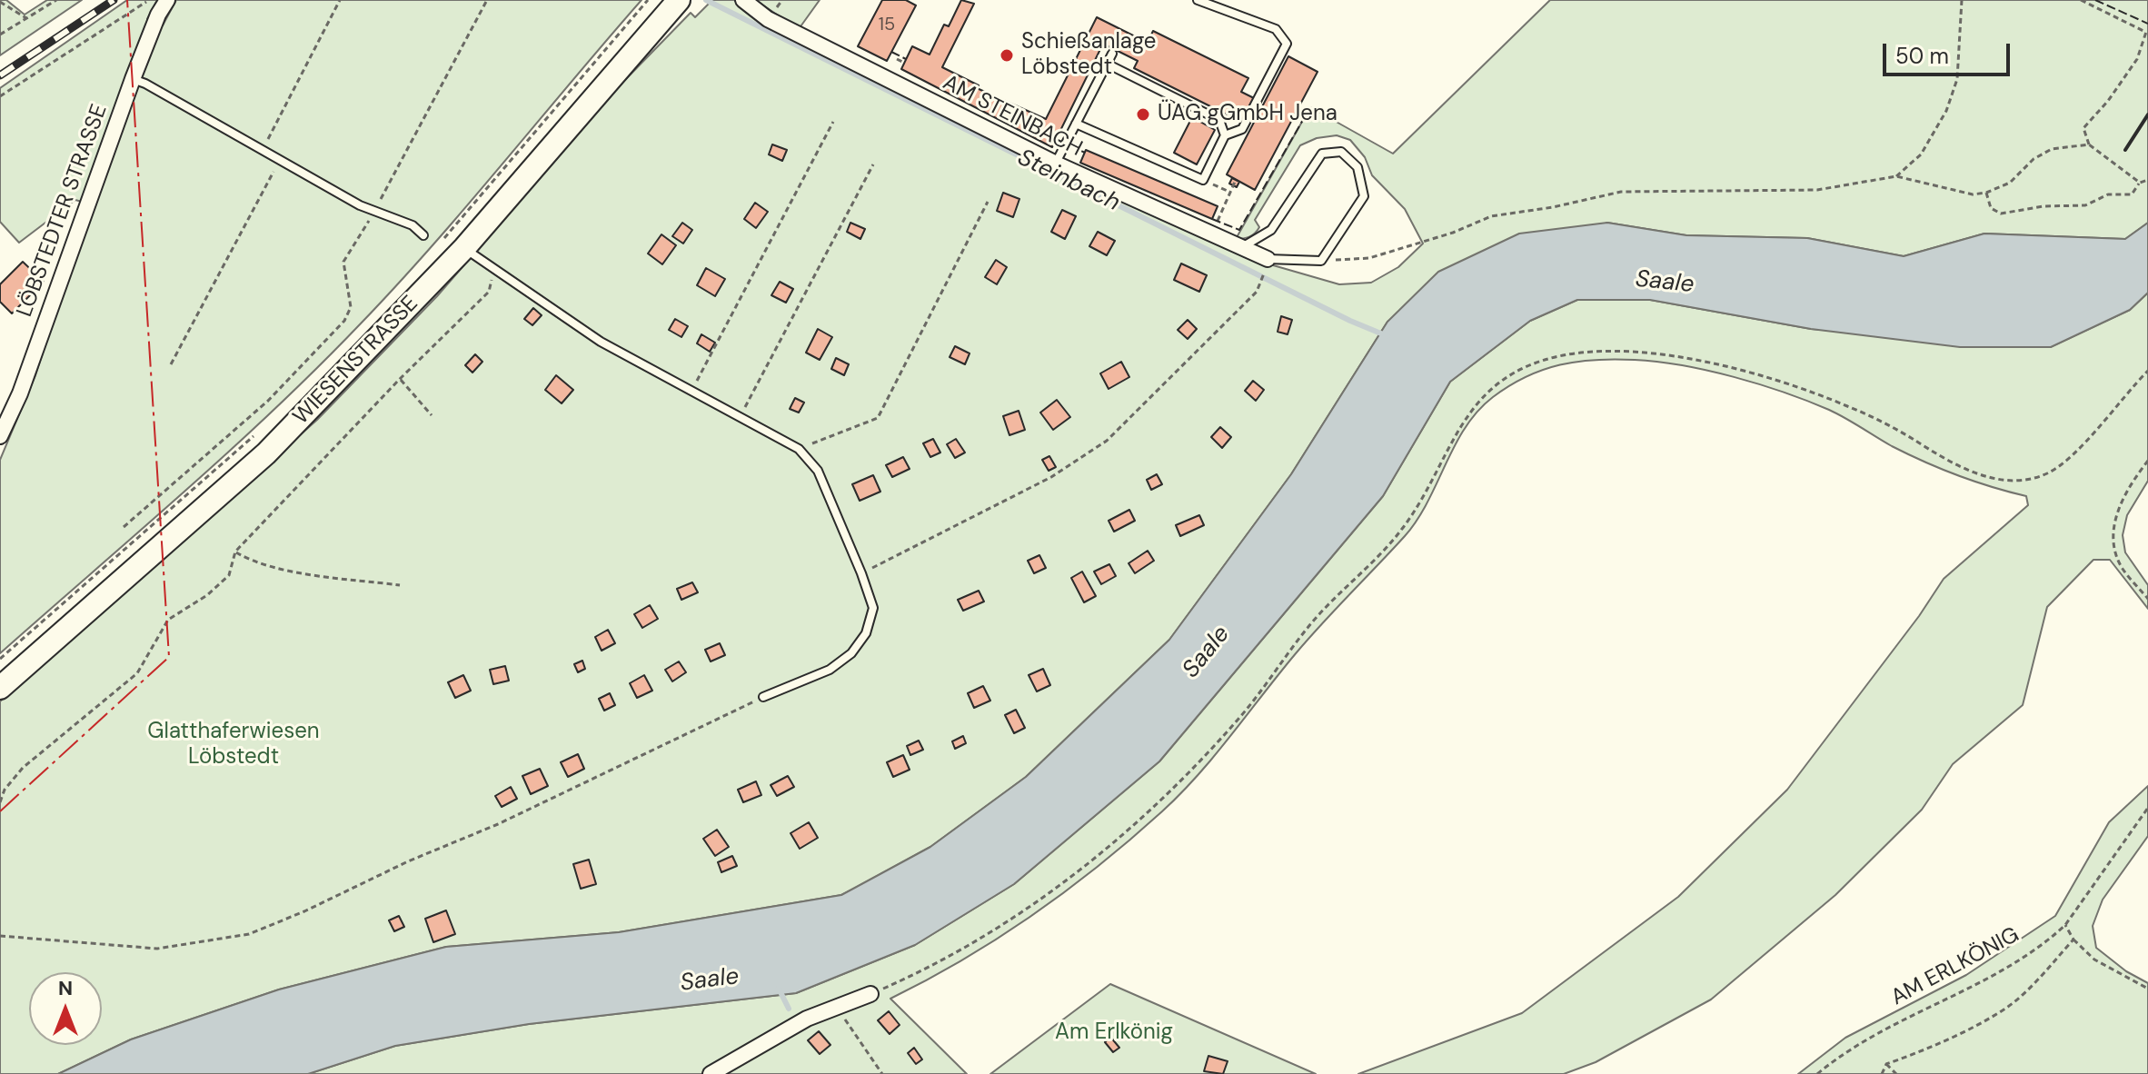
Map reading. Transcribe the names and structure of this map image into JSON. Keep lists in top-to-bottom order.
{
  "streets": {
    "street": ["AM STEINBACH", "LÖBSTEDTER STRASSE", "WIESENSTRASSE"],
    "path": ["AM ERLKÖNIG"]
  },
  "water": ["Steinbach", "Saale"],
  "parks": ["Glatthaferwiesen Löbstedt", "Am Erlkönig"],
  "places": ["Schießanlage Löbstedt", "ÜAG gGmbH Jena"],
  "house_numbers": ["15"],
  "scale_bar": "50 m",
  "north": "top"
}
